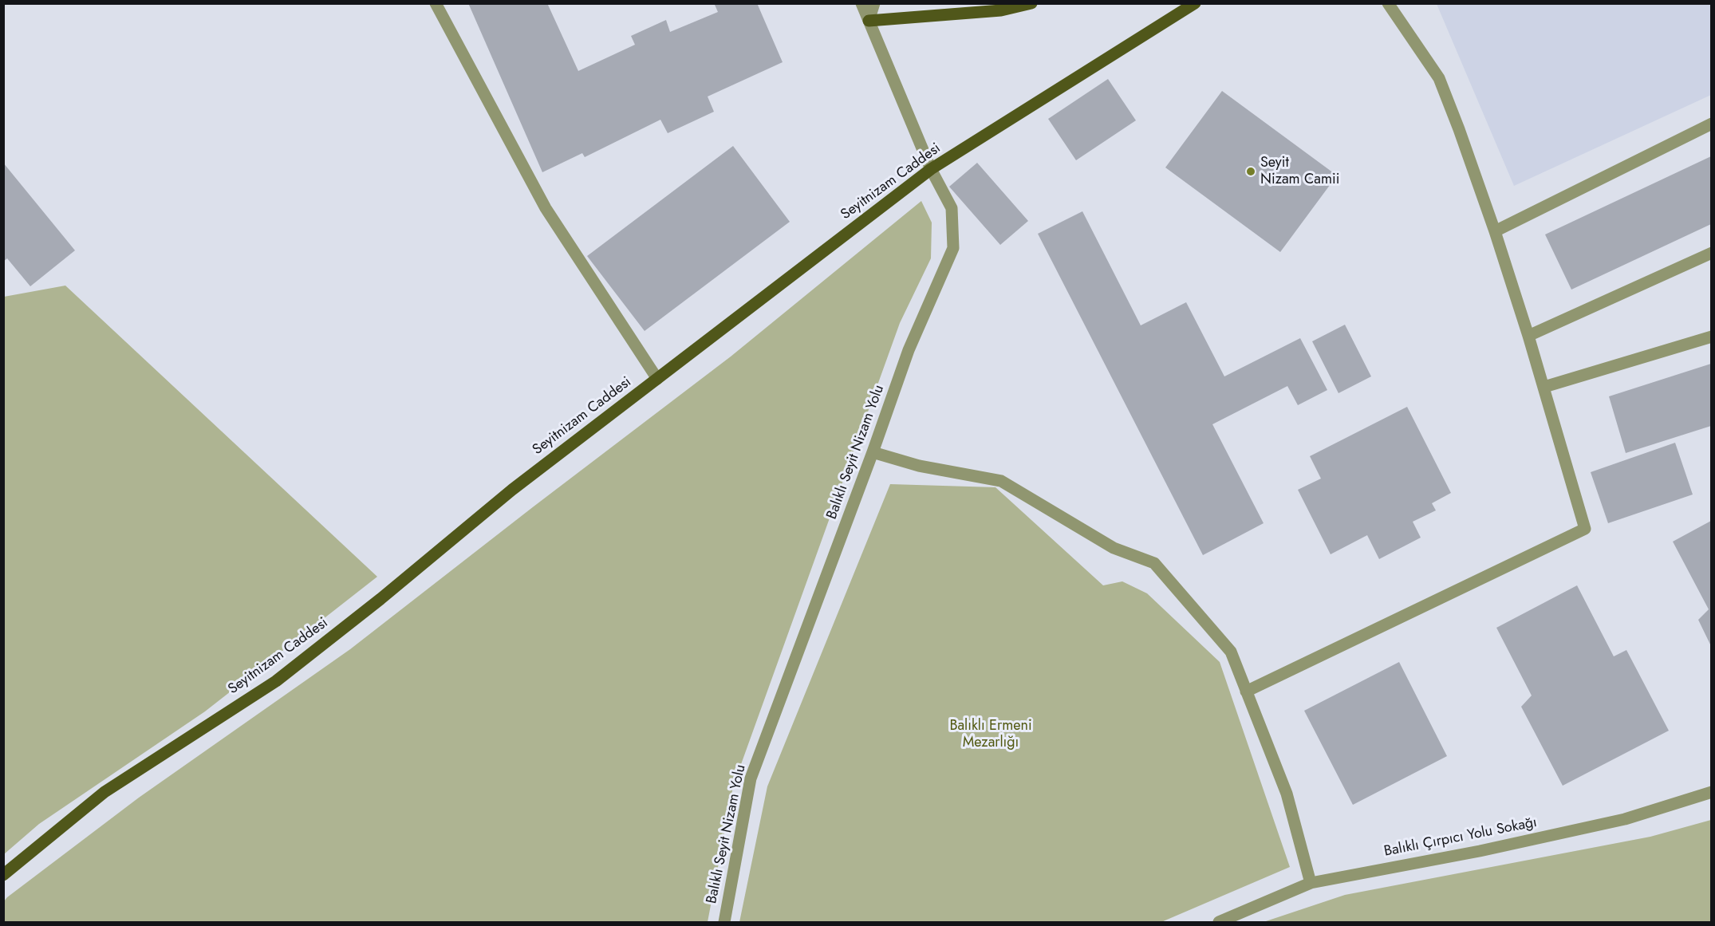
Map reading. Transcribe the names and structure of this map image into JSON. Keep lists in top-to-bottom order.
{
  "streets": {
    "main road": ["Seyitnizam Caddesi"],
    "street": ["Balıklı Seyit Nizam Yolu", "Balıklı Çırpıcı Yolu Sokağı"]
  },
  "crossings": [
    ["Seyitnizam Caddesi", "Balıklı Seyit Nizam Yolu"]
  ],
  "parks": ["Balıklı Ermeni Mezarlığı"],
  "places": ["Seyit Nizam Camii"]
}
